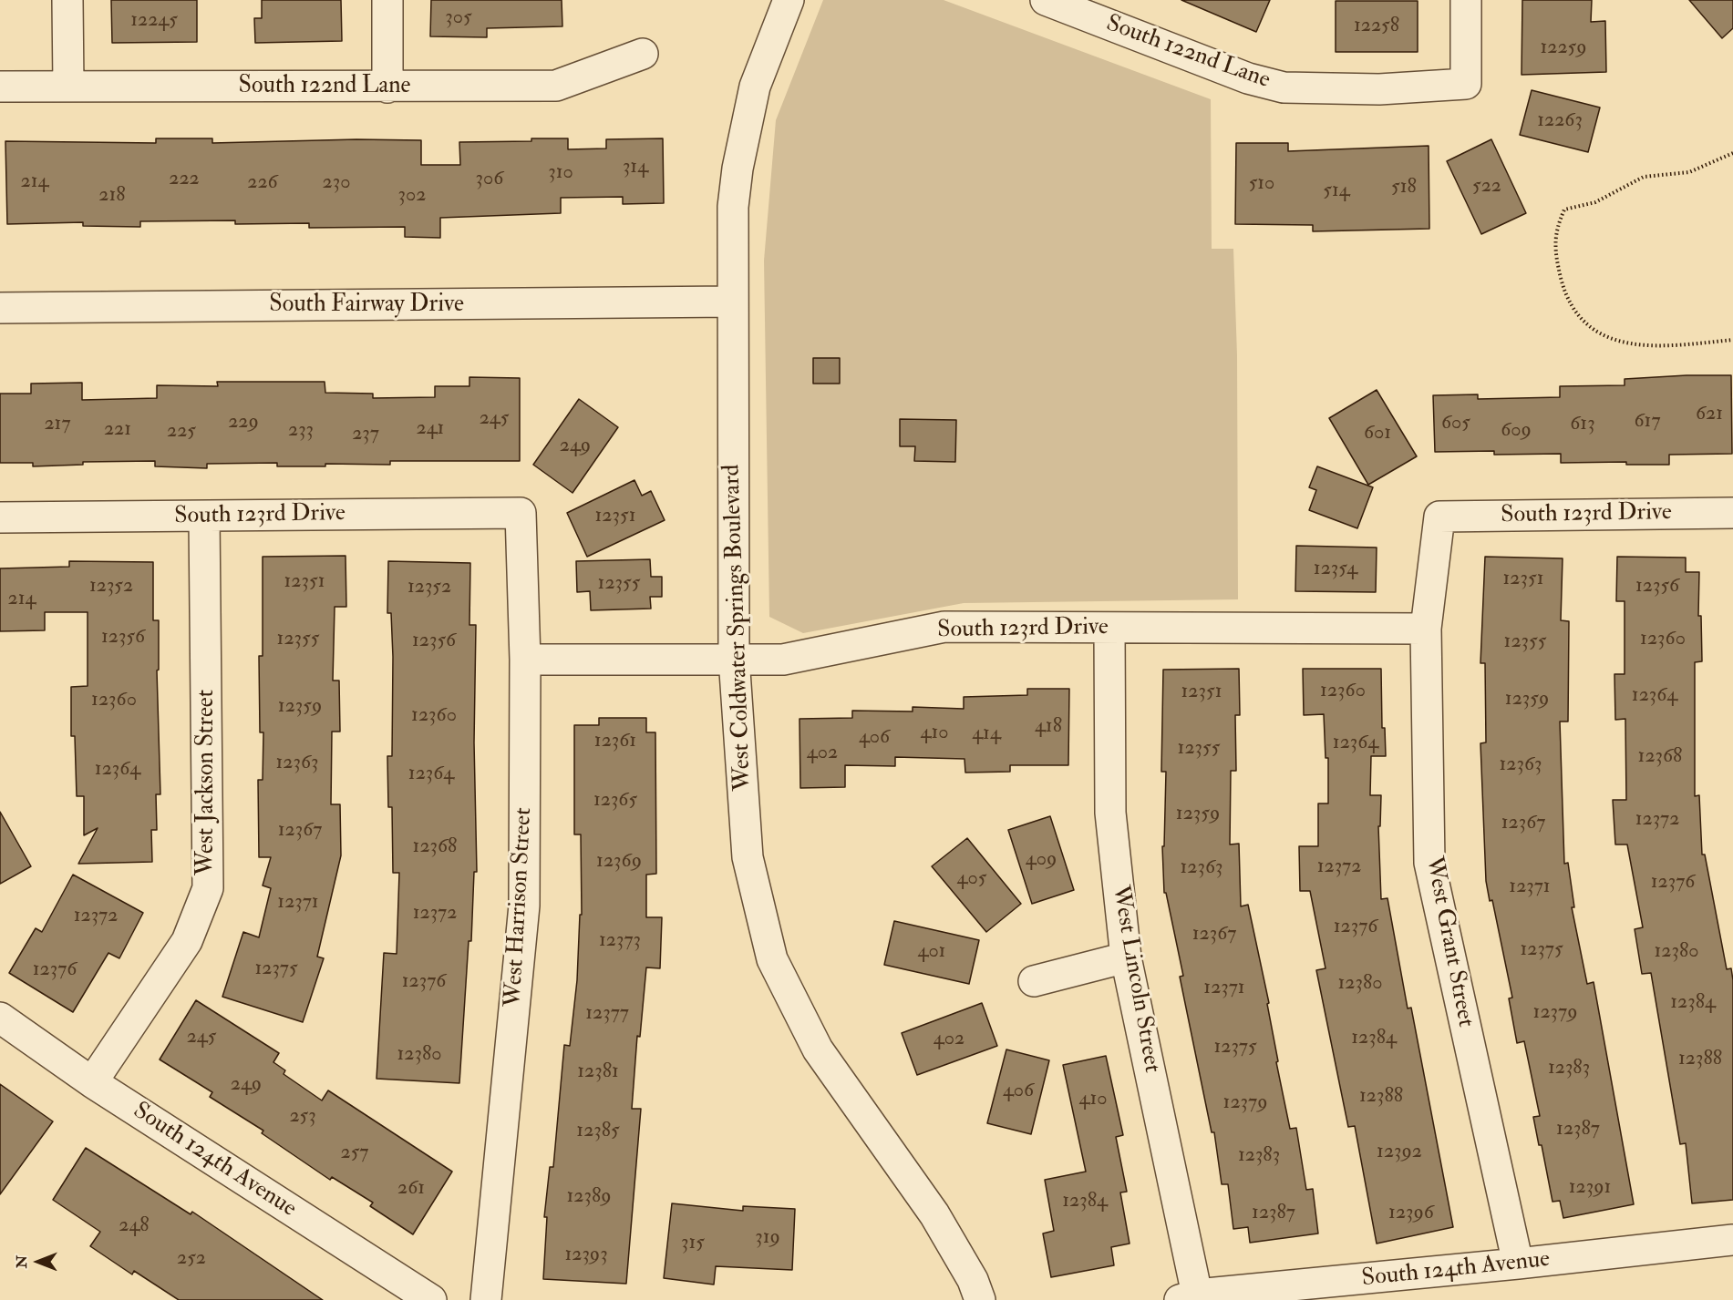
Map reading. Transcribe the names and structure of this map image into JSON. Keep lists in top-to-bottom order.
{
  "streets": {
    "street": [
      "South 122nd Lane",
      "South Fairway Drive",
      "South 123rd Drive",
      "West Coldwater Springs Boulevard",
      "West Jackson Street",
      "West Harrison Street",
      "West Grant Street",
      "West Lincoln Street",
      "South 124th Avenue"
    ]
  },
  "crossings": [
    ["South Fairway Drive", "West Coldwater Springs Boulevard"],
    ["South 123rd Drive", "West Coldwater Springs Boulevard"],
    ["South 123rd Drive", "West Jackson Street"],
    ["South 123rd Drive", "West Harrison Street"],
    ["South 123rd Drive", "West Grant Street"],
    ["South 123rd Drive", "West Lincoln Street"],
    ["West Jackson Street", "South 124th Avenue"],
    ["West Grant Street", "South 124th Avenue"],
    ["West Lincoln Street", "South 124th Avenue"]
  ],
  "house_numbers": [
    "305",
    "12245",
    "12258",
    "12259",
    "12263",
    "314",
    "310",
    "222",
    "306",
    "214",
    "226",
    "230",
    "510",
    "522",
    "518",
    "514",
    "218",
    "302",
    "621",
    "245",
    "617",
    "229",
    "605",
    "217",
    "613",
    "241",
    "221",
    "233",
    "609",
    "225",
    "601",
    "237",
    "249",
    "12351",
    "12354",
    "12351",
    "12351",
    "12355",
    "12352",
    "12356",
    "12352",
    "214",
    "12356",
    "12355",
    "12360",
    "12356",
    "12355",
    "12360",
    "12351",
    "12364",
    "12359",
    "12360",
    "12359",
    "12360",
    "418",
    "410",
    "414",
    "406",
    "12361",
    "12364",
    "12355",
    "402",
    "12368",
    "12363",
    "12363",
    "12364",
    "12364",
    "12365",
    "12359",
    "12372",
    "12367",
    "12367",
    "12368",
    "409",
    "12369",
    "12372",
    "12363",
    "405",
    "12376",
    "12371",
    "12371",
    "12372",
    "12372",
    "12376",
    "12367",
    "12373",
    "12375",
    "401",
    "12380",
    "12375",
    "12376",
    "12376",
    "12380",
    "12371",
    "12384",
    "12379",
    "12377",
    "245",
    "12384",
    "402",
    "12375",
    "12380",
    "12388",
    "12383",
    "12381",
    "249",
    "406",
    "12388",
    "410",
    "12379",
    "253",
    "12387",
    "12385",
    "12392",
    "257",
    "12383",
    "12391",
    "261",
    "12389",
    "12384",
    "12387",
    "12396",
    "248",
    "319",
    "315",
    "12393",
    "252"
  ],
  "north": "left"
}
